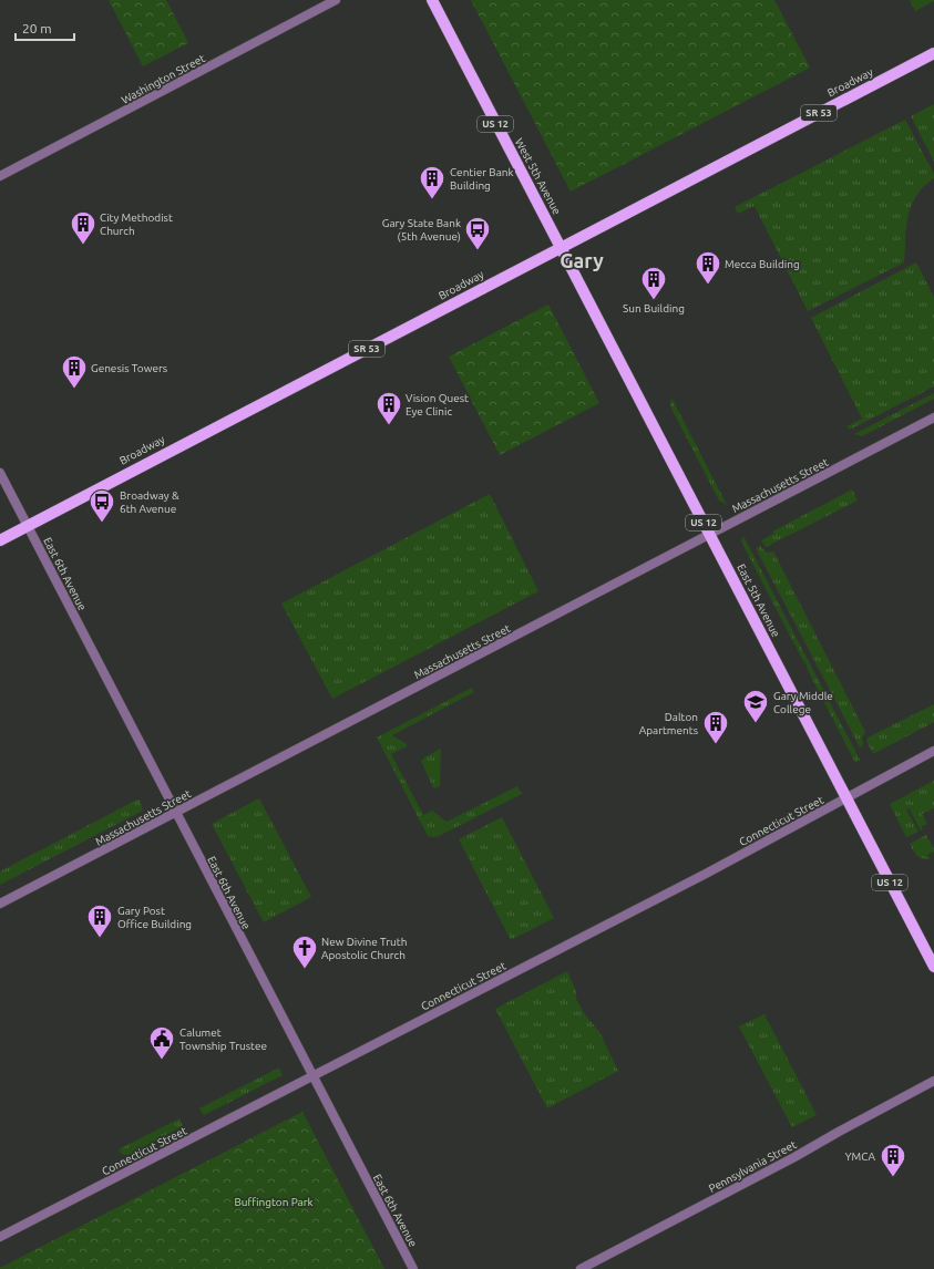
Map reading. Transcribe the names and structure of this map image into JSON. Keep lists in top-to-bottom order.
{
  "streets": {
    "main road": [
      "Broadway",
      "SR 53",
      "US 12",
      "West 5th Avenue",
      "East 5th Avenue"
    ],
    "street": [
      "Washington Street",
      "Massachusetts Street",
      "East 6th Avenue",
      "Connecticut Street",
      "Pennsylvania Street"
    ]
  },
  "crossings": [
    ["Broadway", "West 5th Avenue"],
    ["Broadway", "East 6th Avenue"],
    ["Broadway", "East 5th Avenue"],
    ["West 5th Avenue", "East 5th Avenue"],
    ["Massachusetts Street", "East 6th Avenue"],
    ["Massachusetts Street", "East 5th Avenue"],
    ["East 6th Avenue", "Connecticut Street"],
    ["East 5th Avenue", "Connecticut Street"]
  ],
  "districts": ["Gary"],
  "parks": ["Buffington Park"],
  "places": {
    "building": [
      "Centier Bank Building",
      "City Methodist Church",
      "Mecca Building",
      "Sun Building",
      "Genesis Towers",
      "Vision Quest Eye Clinic",
      "Dalton Apartments",
      "Gary Post Office Building",
      "YMCA"
    ],
    "bus stop": ["Gary State Bank (5th Avenue)", "Broadway & 6th Avenue"],
    "school or university": ["Gary Middle College"],
    "church": ["New Divine Truth Apostolic Church"],
    "public building": ["Calumet Township Trustee"]
  },
  "scale_bar": "20 m"
}
